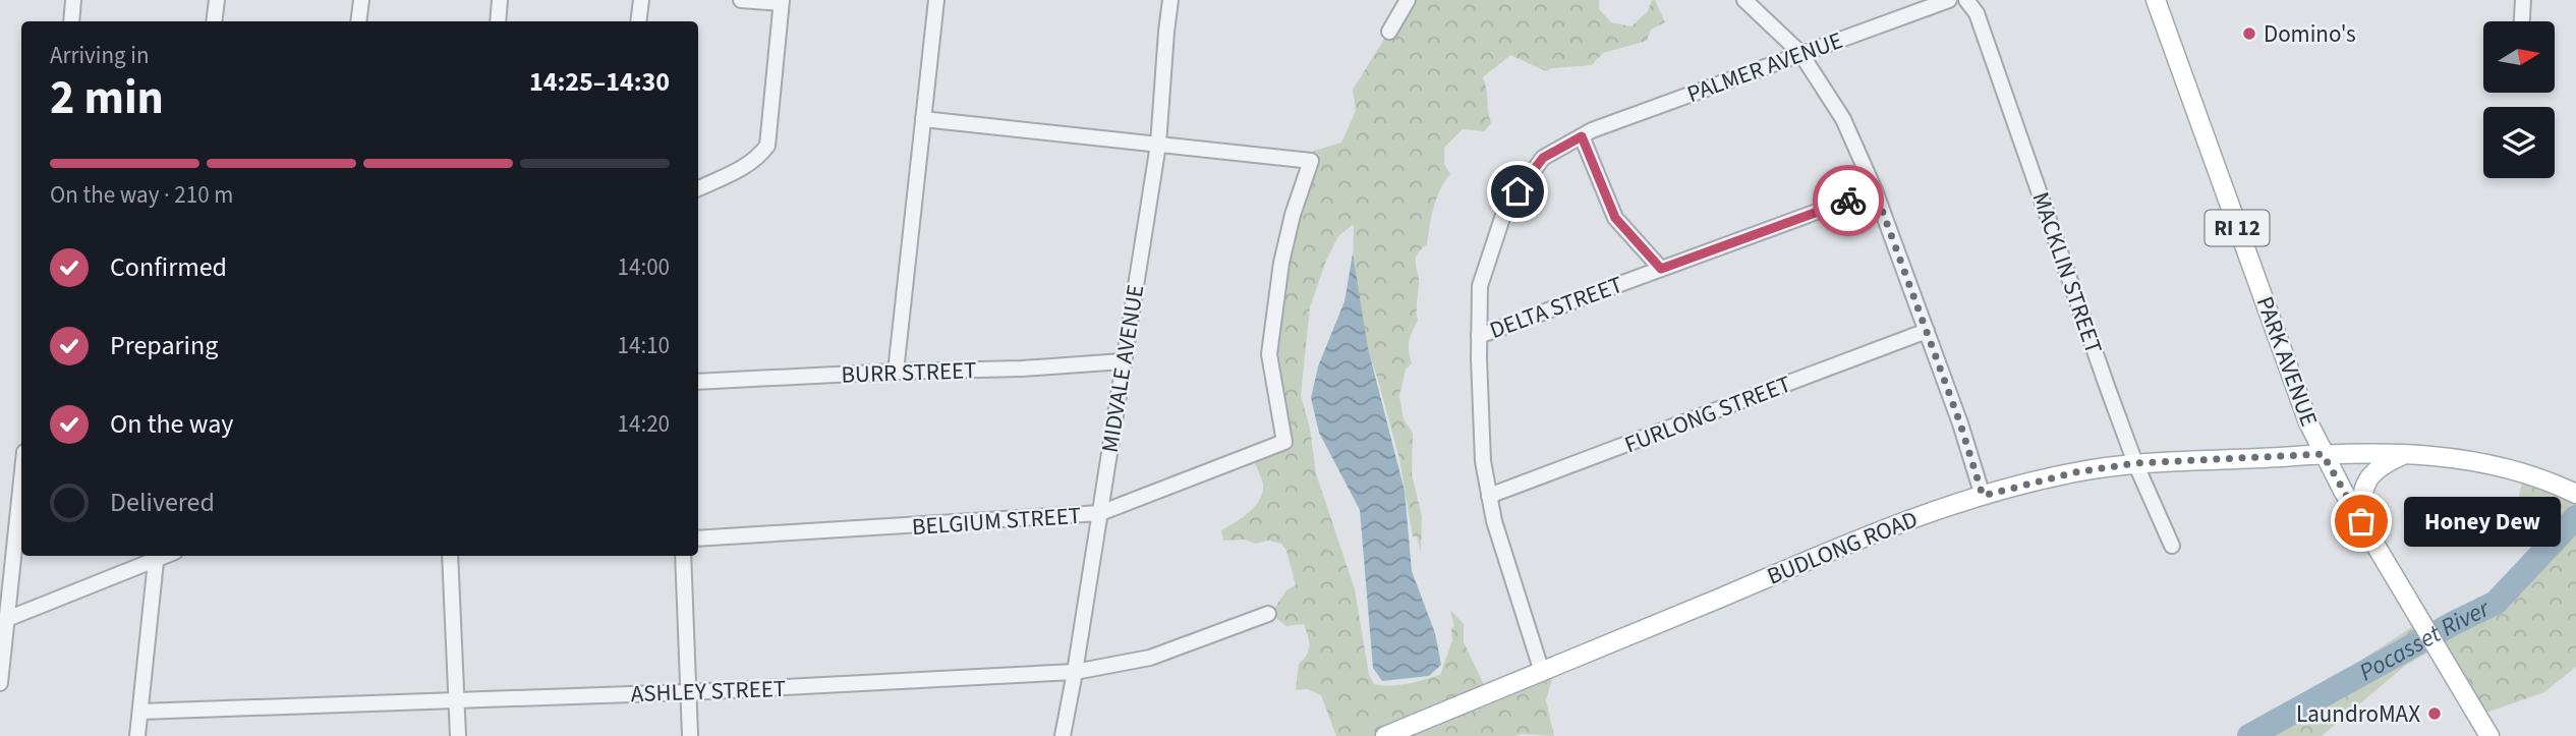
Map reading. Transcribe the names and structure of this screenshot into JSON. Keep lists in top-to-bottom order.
{
  "streets": {
    "main road": ["RI 12", "PARK AVENUE", "BUDLONG ROAD"],
    "street": [
      "PALMER AVENUE",
      "MACKLIN STREET",
      "DELTA STREET",
      "MIDVALE AVENUE",
      "BURR STREET",
      "FURLONG STREET",
      "BELGIUM STREET",
      "ASHLEY STREET"
    ]
  },
  "crossings": [
    ["PALMER AVENUE", "DELTA STREET"],
    ["PALMER AVENUE", "FURLONG STREET"],
    ["PALMER AVENUE", "BUDLONG ROAD"],
    ["MACKLIN STREET", "BUDLONG ROAD"],
    ["PARK AVENUE", "BUDLONG ROAD"],
    ["MIDVALE AVENUE", "BURR STREET"],
    ["MIDVALE AVENUE", "BELGIUM STREET"],
    ["MIDVALE AVENUE", "ASHLEY STREET"]
  ],
  "water": ["Pocasset River"],
  "places": ["Domino's", "Honey Dew", "LaundroMAX"],
  "north": "right",
  "page": {
    "heading": ["2 min", "Arriving in", "14:25–14:30"],
    "bar": "On the way · 210 m",
    "list": [
      ["Confirmed", "14:00"],
      ["Preparing", "14:10"],
      ["On the way", "14:20"],
      "Delivered"
    ],
    "bubble": "Honey Dew"
  }
}
